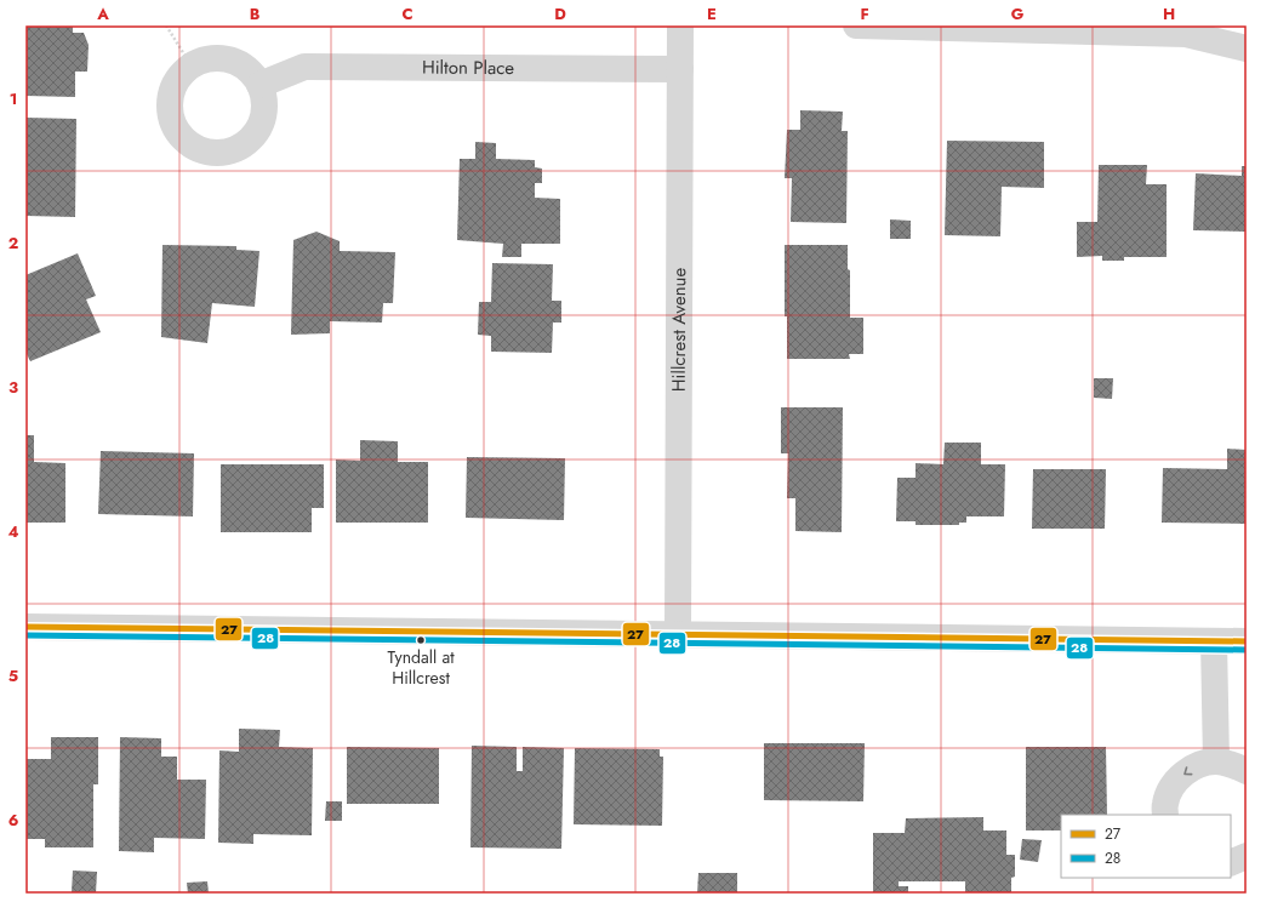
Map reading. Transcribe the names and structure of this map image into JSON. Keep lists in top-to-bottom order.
{
  "streets": {
    "street": ["Hilton Place", "Hillcrest Avenue"]
  },
  "crossings": [
    ["Hilton Place", "Hillcrest Avenue"]
  ],
  "places": ["Tyndall at Hillcrest"],
  "lines": ["transit line 27", "transit line 28"],
  "legend": ["27", "28"],
  "grid": {
    "columns": [
      "A",
      "B",
      "C",
      "D",
      "E",
      "F",
      "G",
      "H"
    ],
    "rows": [
      "1",
      "2",
      "3",
      "4",
      "5",
      "6"
    ]
  }
}
